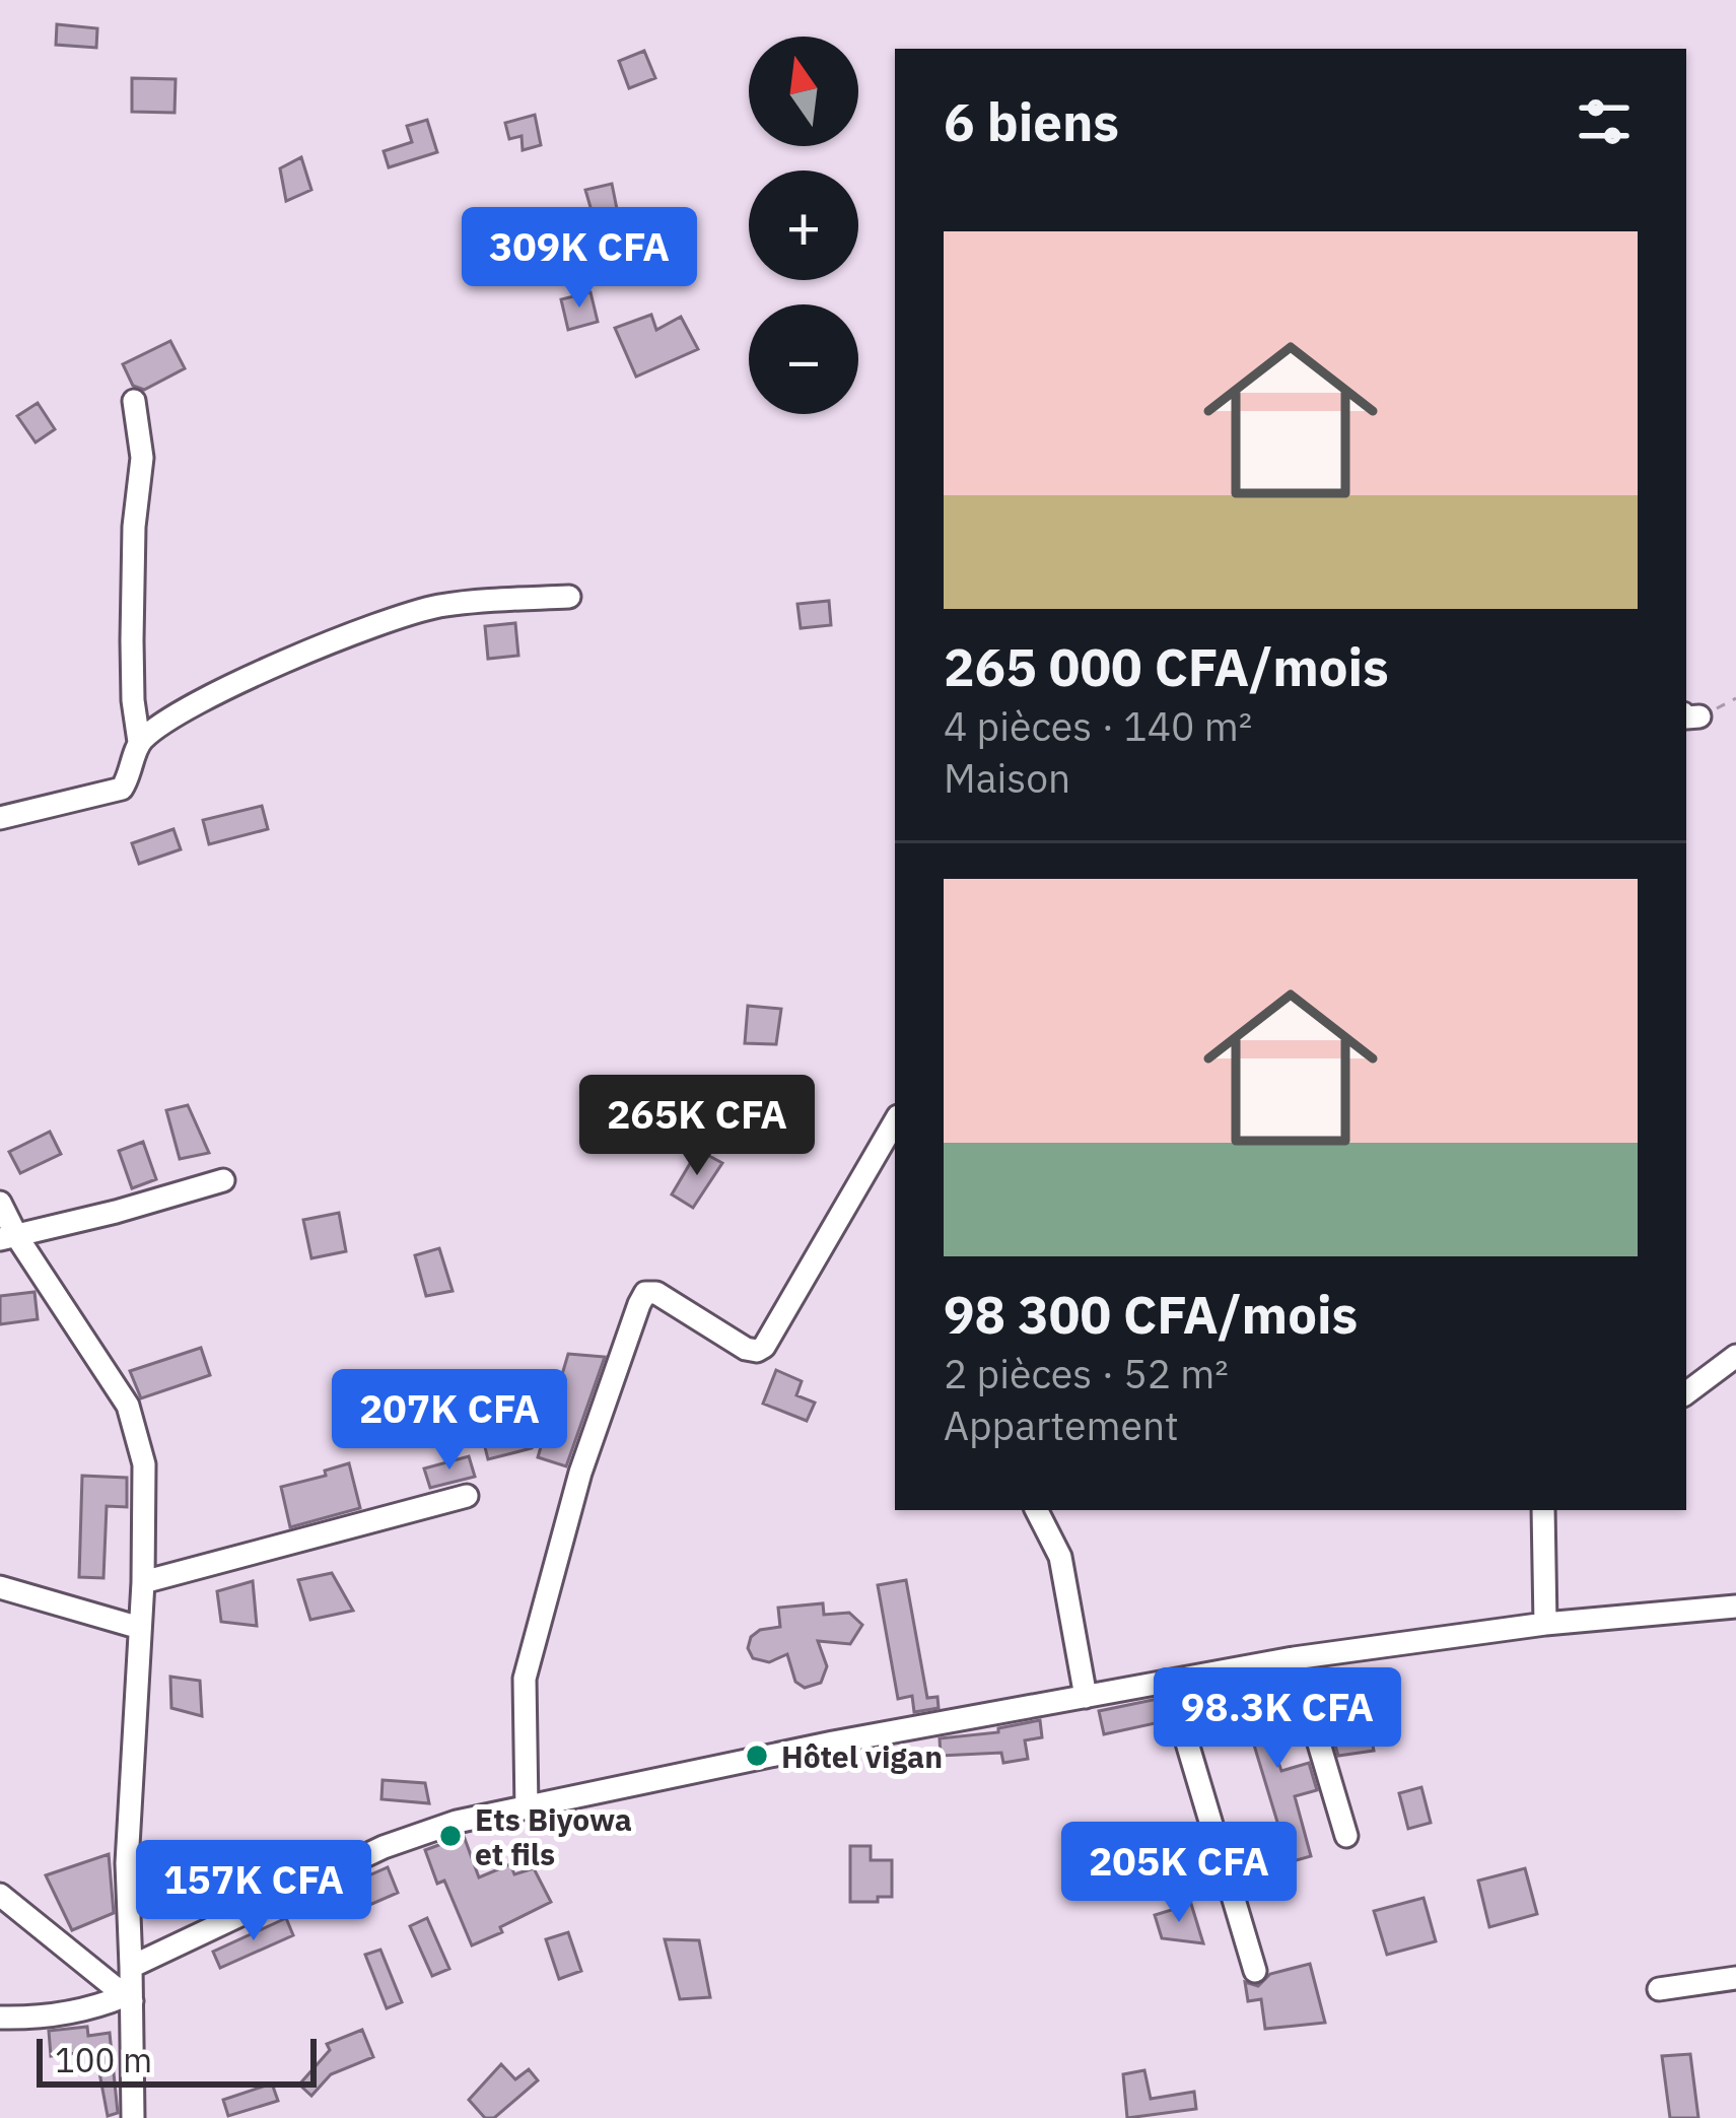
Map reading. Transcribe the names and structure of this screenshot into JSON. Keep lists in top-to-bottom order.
{
  "places": ["Hôtel vigan", "Ets Biyowa et fils"],
  "scale_bar": "100 m",
  "north": "top",
  "page": {
    "map_buttons": ["+", "−"],
    "heading": "6 biens",
    "list": [
      {
        "name": "265 000 CFA/mois",
        "note": "4 pièces · 140 m² · Maison"
      },
      {
        "name": "98 300 CFA/mois",
        "note": "2 pièces · 52 m² · Appartement"
      }
    ],
    "price": [
      "309K CFA",
      "265K CFA",
      "207K CFA",
      "98.3K CFA",
      "205K CFA",
      "157K CFA"
    ],
    "scale": "100 m"
  }
}
